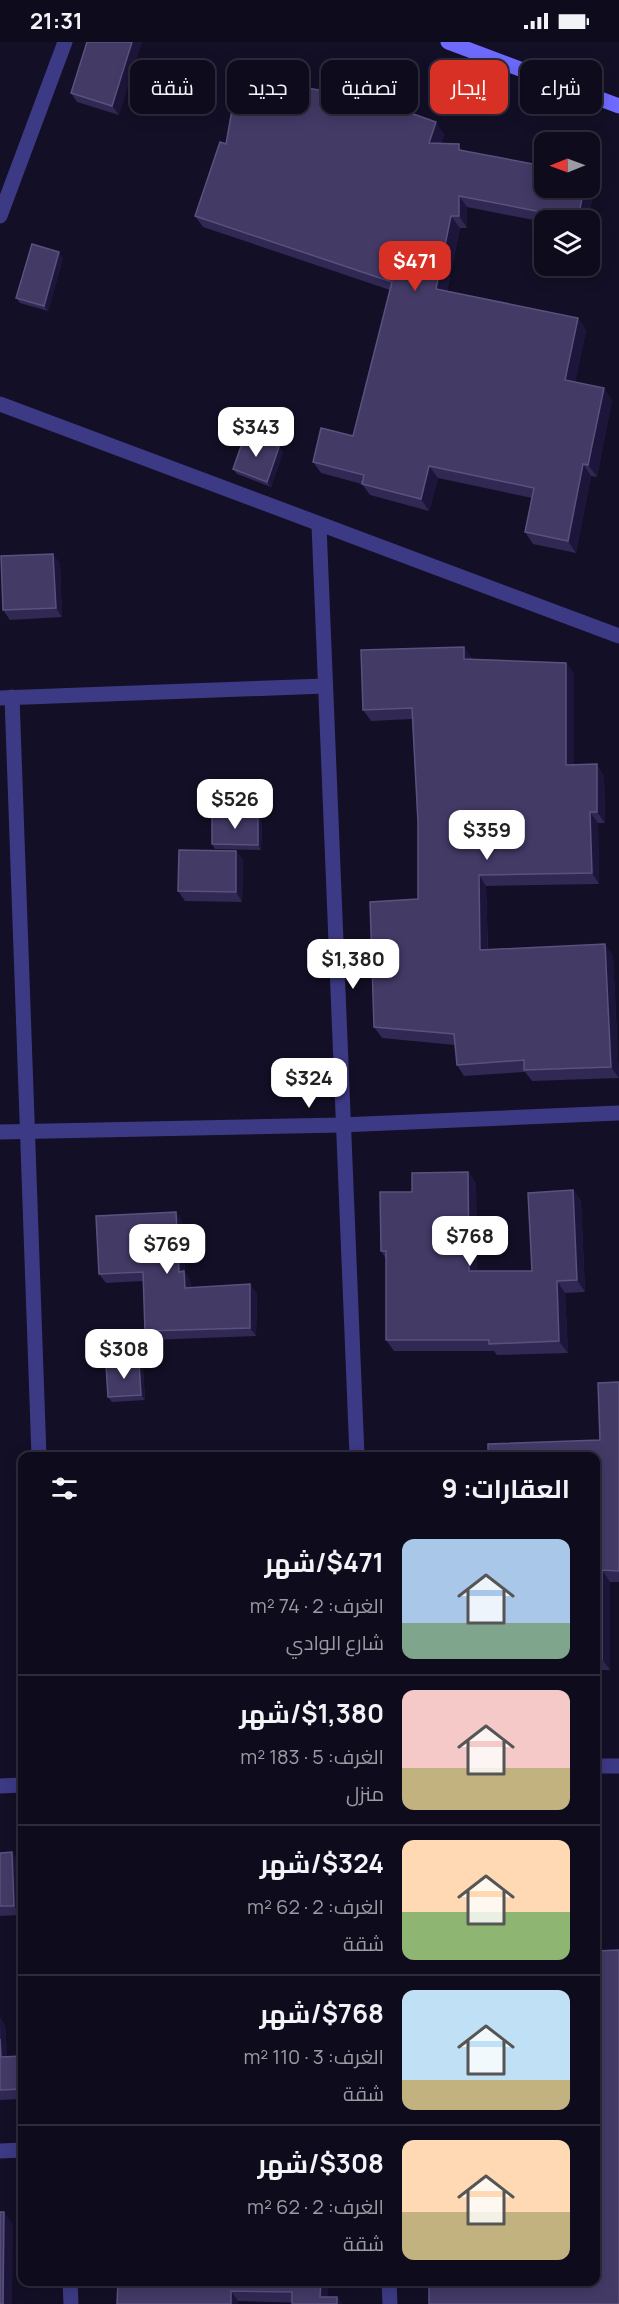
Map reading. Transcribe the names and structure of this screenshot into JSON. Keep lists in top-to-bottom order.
{
  "north": "left",
  "page": {
    "status": "21:31",
    "chip": [
      "شراء",
      "إيجار",
      "تصفية",
      "جديد",
      "شقة"
    ],
    "price": [
      "$471",
      "$343",
      "$526",
      "$359",
      "$1,380",
      "$324",
      "$768",
      "$769",
      "$308"
    ],
    "heading": "العقارات: 9",
    "list": [
      {
        "name": "$471/شهر",
        "note": "الغرف: 2 · 74 m² · شارع الوادي"
      },
      {
        "name": "$1,380/شهر",
        "note": "الغرف: 5 · 183 m² · منزل"
      },
      {
        "name": "$324/شهر",
        "note": "الغرف: 2 · 62 m² · شقة"
      },
      {
        "name": "$768/شهر",
        "note": "الغرف: 3 · 110 m² · شقة"
      },
      {
        "name": "$308/شهر",
        "note": "الغرف: 2 · 62 m² · شقة"
      }
    ]
  }
}
